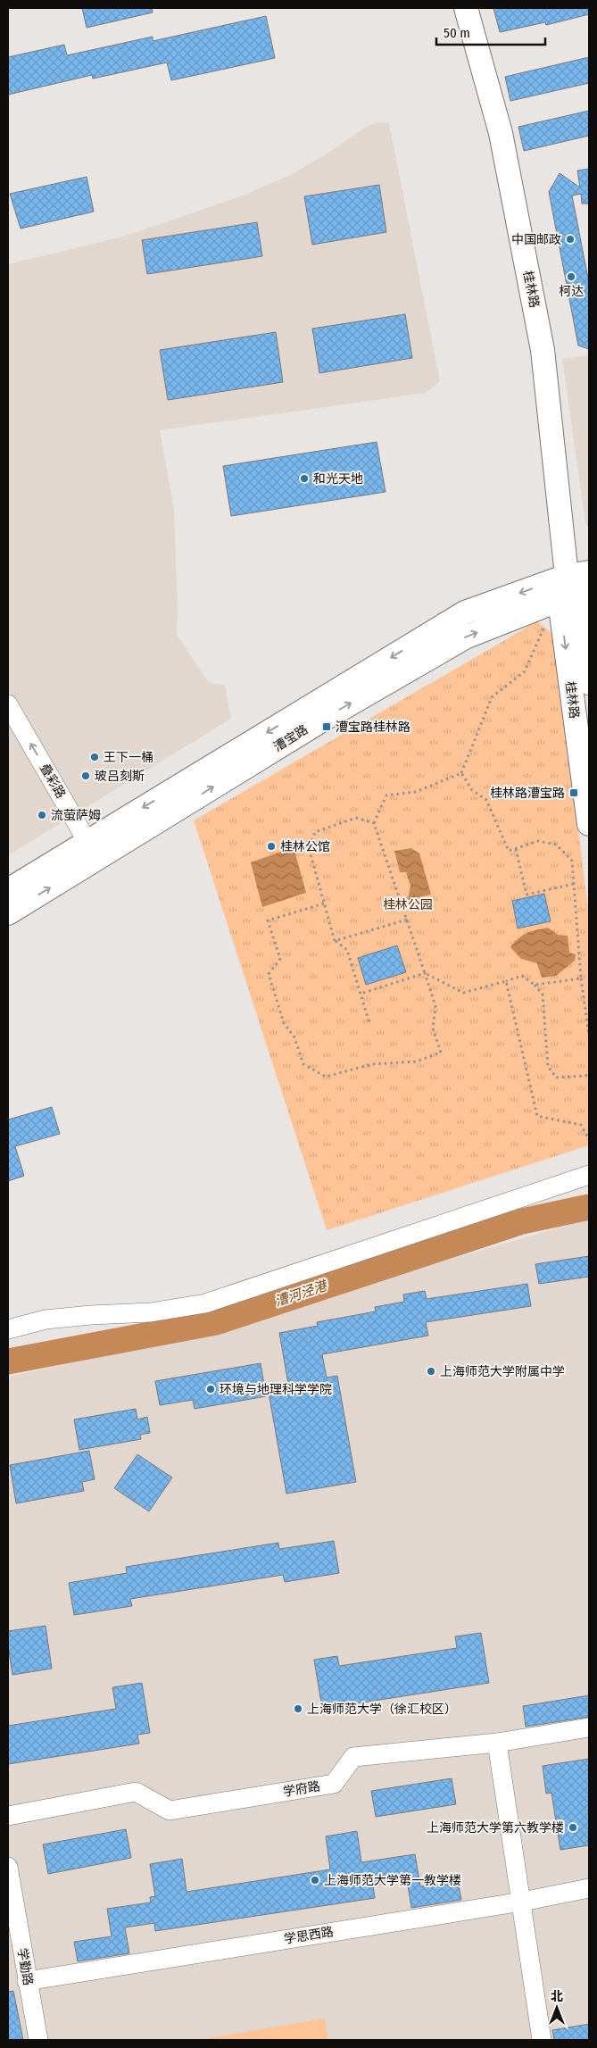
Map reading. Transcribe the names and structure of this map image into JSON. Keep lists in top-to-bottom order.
{
  "streets": {
    "main road": ["桂林路", "漕宝路"],
    "street": [
      "叠彩路",
      "学府路",
      "学思西路",
      "学勤路"
    ]
  },
  "crossings": [
    ["桂林路", "漕宝路"],
    ["漕宝路", "叠彩路"],
    ["学思西路", "学勤路"]
  ],
  "one_way": ["叠彩路"],
  "water": ["漕河泾港"],
  "parks": ["桂林公园"],
  "places": {
    "other": [
      "中国邮政",
      "柯达",
      "和光天地",
      "王下一桶",
      "玻吕刻斯",
      "流萤萨姆",
      "桂林公馆",
      "上海师范大学附属中学",
      "环境与地理科学学院",
      "上海师范大学（徐汇校区）",
      "上海师范大学第六教学楼",
      "上海师范大学第一教学楼"
    ],
    "transit": ["漕宝路桂林路", "桂林路漕宝路"]
  },
  "scale_bar": "50 m",
  "north": "top"
}
